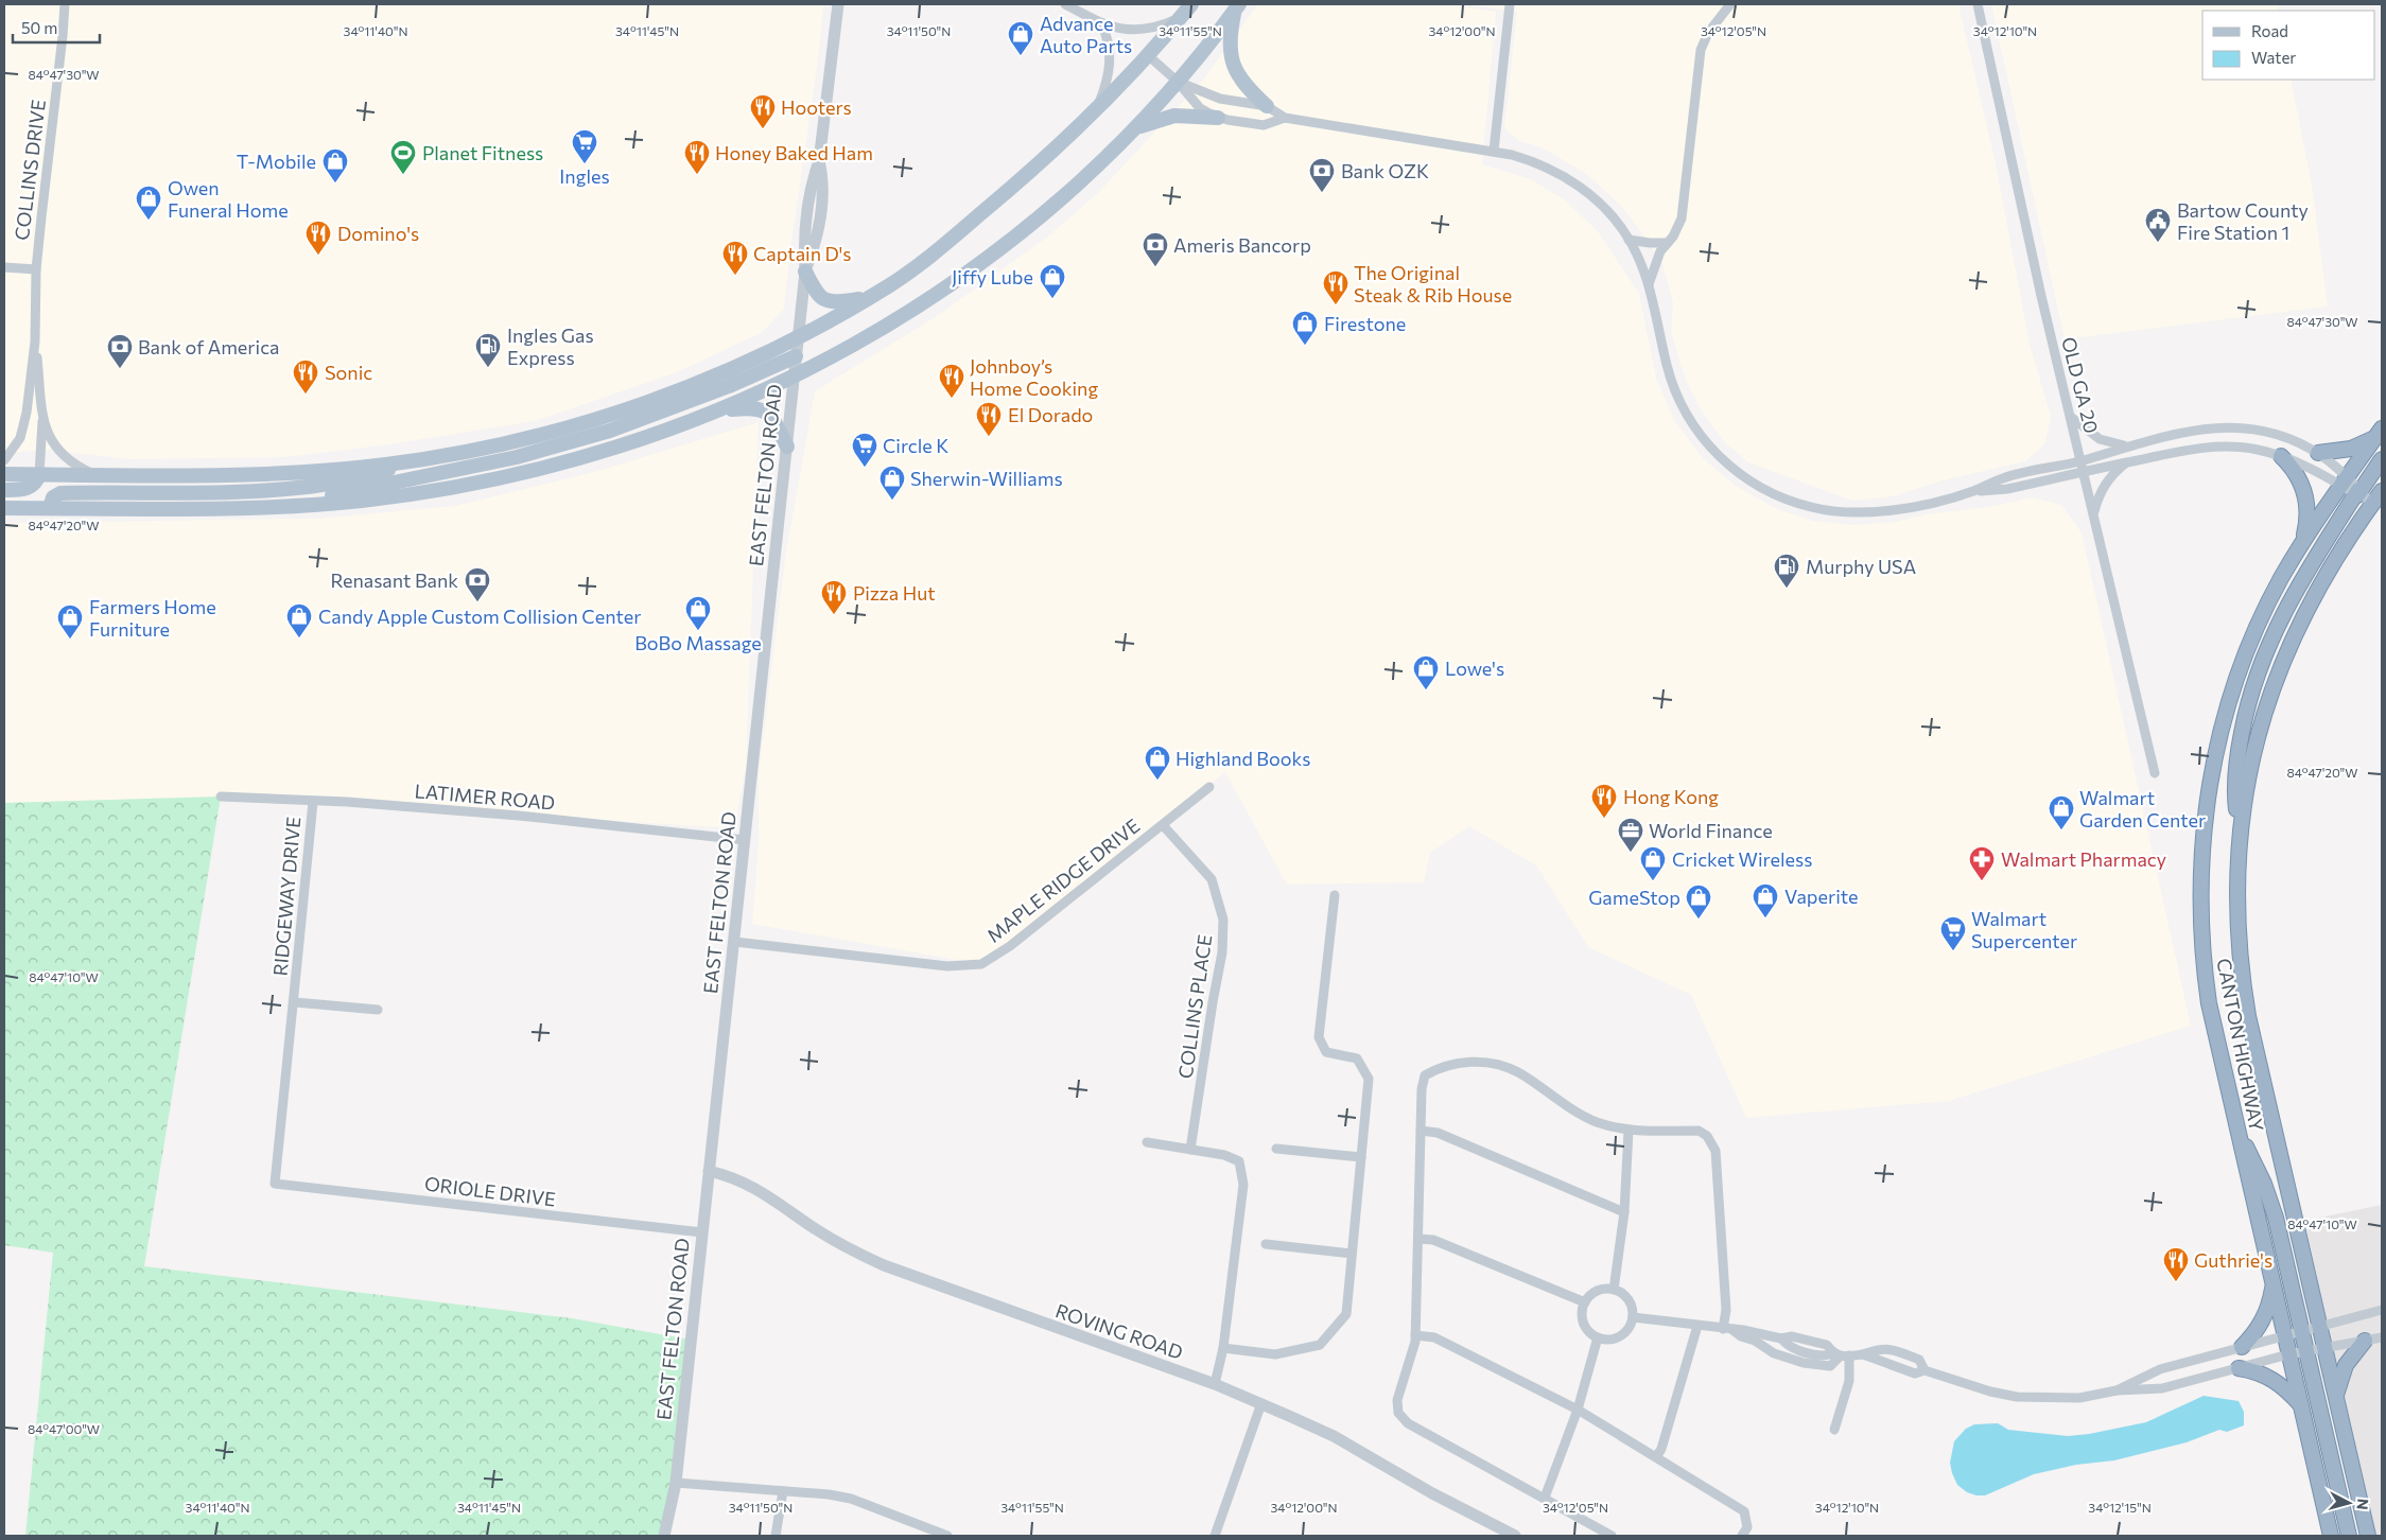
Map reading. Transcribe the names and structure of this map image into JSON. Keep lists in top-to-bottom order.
{
  "streets": {
    "highway": ["CANTON HIGHWAY"],
    "street": [
      "COLLINS DRIVE",
      "OLD GA 20",
      "EAST FELTON ROAD",
      "LATIMER ROAD",
      "MAPLE RIDGE DRIVE",
      "RIDGEWAY DRIVE",
      "COLLINS PLACE",
      "ORIOLE DRIVE",
      "ROVING ROAD"
    ]
  },
  "crossings": [
    ["EAST FELTON ROAD", "LATIMER ROAD"],
    ["EAST FELTON ROAD", "MAPLE RIDGE DRIVE"],
    ["EAST FELTON ROAD", "ORIOLE DRIVE"],
    ["EAST FELTON ROAD", "ROVING ROAD"],
    ["LATIMER ROAD", "RIDGEWAY DRIVE"],
    ["MAPLE RIDGE DRIVE", "COLLINS PLACE"],
    ["RIDGEWAY DRIVE", "ORIOLE DRIVE"]
  ],
  "places": {
    "shop": [
      "Advance Auto Parts",
      "T-Mobile",
      "Owen Funeral Home",
      "Jiffy Lube",
      "Firestone",
      "Sherwin-Williams",
      "BoBo Massage",
      "Candy Apple Custom Collision Center",
      "Farmers Home Furniture",
      "Lowe's",
      "Highland Books",
      "Walmart Garden Center",
      "Cricket Wireless",
      "Vaperite",
      "GameStop"
    ],
    "restaurant": [
      "Hooters",
      "Honey Baked Ham",
      "Domino's",
      "Captain D's",
      "The Original Steak & Rib House",
      "Sonic",
      "Johnboy’s Home Cooking",
      "El Dorado",
      "Pizza Hut",
      "Hong Kong",
      "Guthrie's"
    ],
    "supermarket": ["Ingles", "Circle K", "Walmart Supercenter"],
    "sports": ["Planet Fitness"],
    "bank": [
      "Bank OZK",
      "Ameris Bancorp",
      "Bank of America",
      "Renasant Bank"
    ],
    "public building": ["Bartow County Fire Station 1"],
    "fuel station": ["Ingles Gas Express", "Murphy USA"],
    "office": ["World Finance"],
    "pharmacy": ["Walmart Pharmacy"]
  },
  "legend": ["Road", "Water"],
  "scale_bar": "50 m",
  "north": "right",
  "coordinates": [
    "34°11'40\"N",
    "34°11'45\"N",
    "34°11'50\"N",
    "34°11'55\"N",
    "34°12'00\"N",
    "34°12'05\"N",
    "34°12'10\"N",
    "84°47'30\"W",
    "84°47'20\"W",
    "84°47'10\"W",
    "84°47'00\"W",
    "34°12'15\"N"
  ]
}
